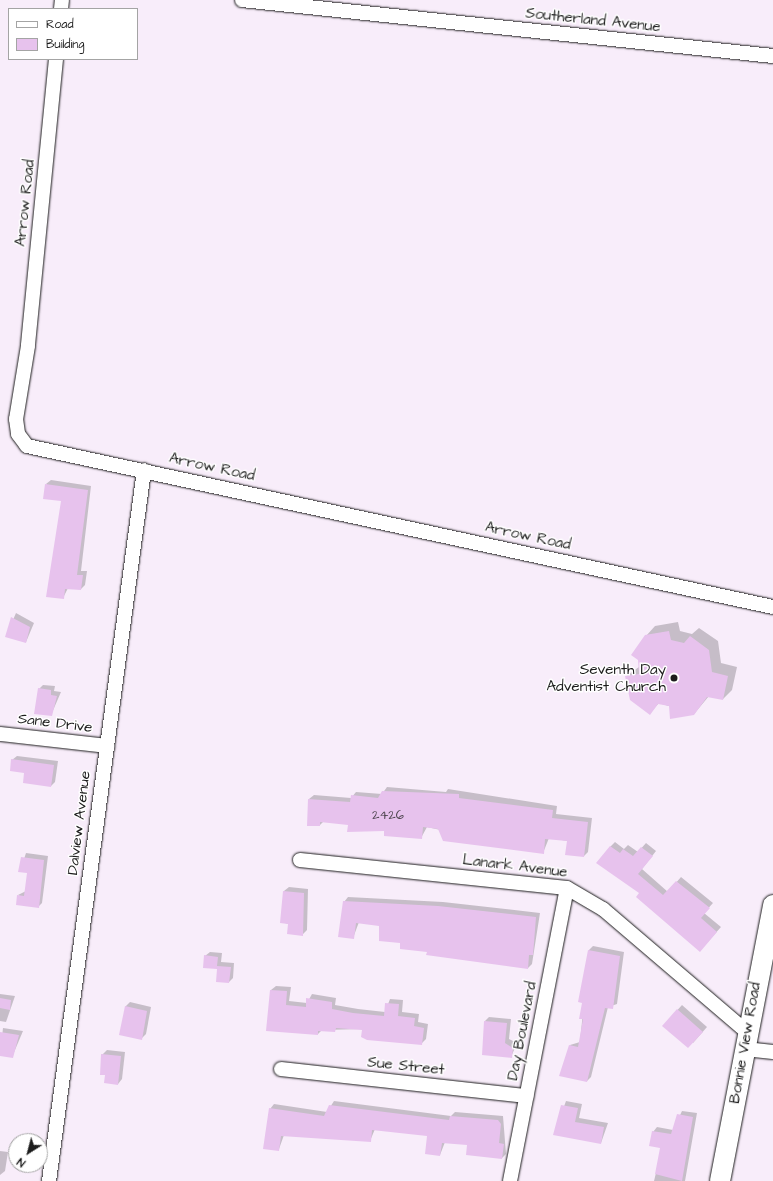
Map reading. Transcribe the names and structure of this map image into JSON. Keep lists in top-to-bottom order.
{
  "streets": {
    "street": [
      "Southerland Avenue",
      "Arrow Road",
      "Sane Drive",
      "Dalview Avenue",
      "Lanark Avenue",
      "Day Boulevard",
      "Bonnie View Road",
      "Sue Street"
    ]
  },
  "crossings": [
    ["Arrow Road", "Dalview Avenue"],
    ["Sane Drive", "Dalview Avenue"],
    ["Lanark Avenue", "Day Boulevard"],
    ["Lanark Avenue", "Bonnie View Road"],
    ["Day Boulevard", "Sue Street"]
  ],
  "places": ["Seventh Day Adventist Church"],
  "house_numbers": ["2426"],
  "legend": ["Road", "Building"],
  "north": "bottom left"
}
